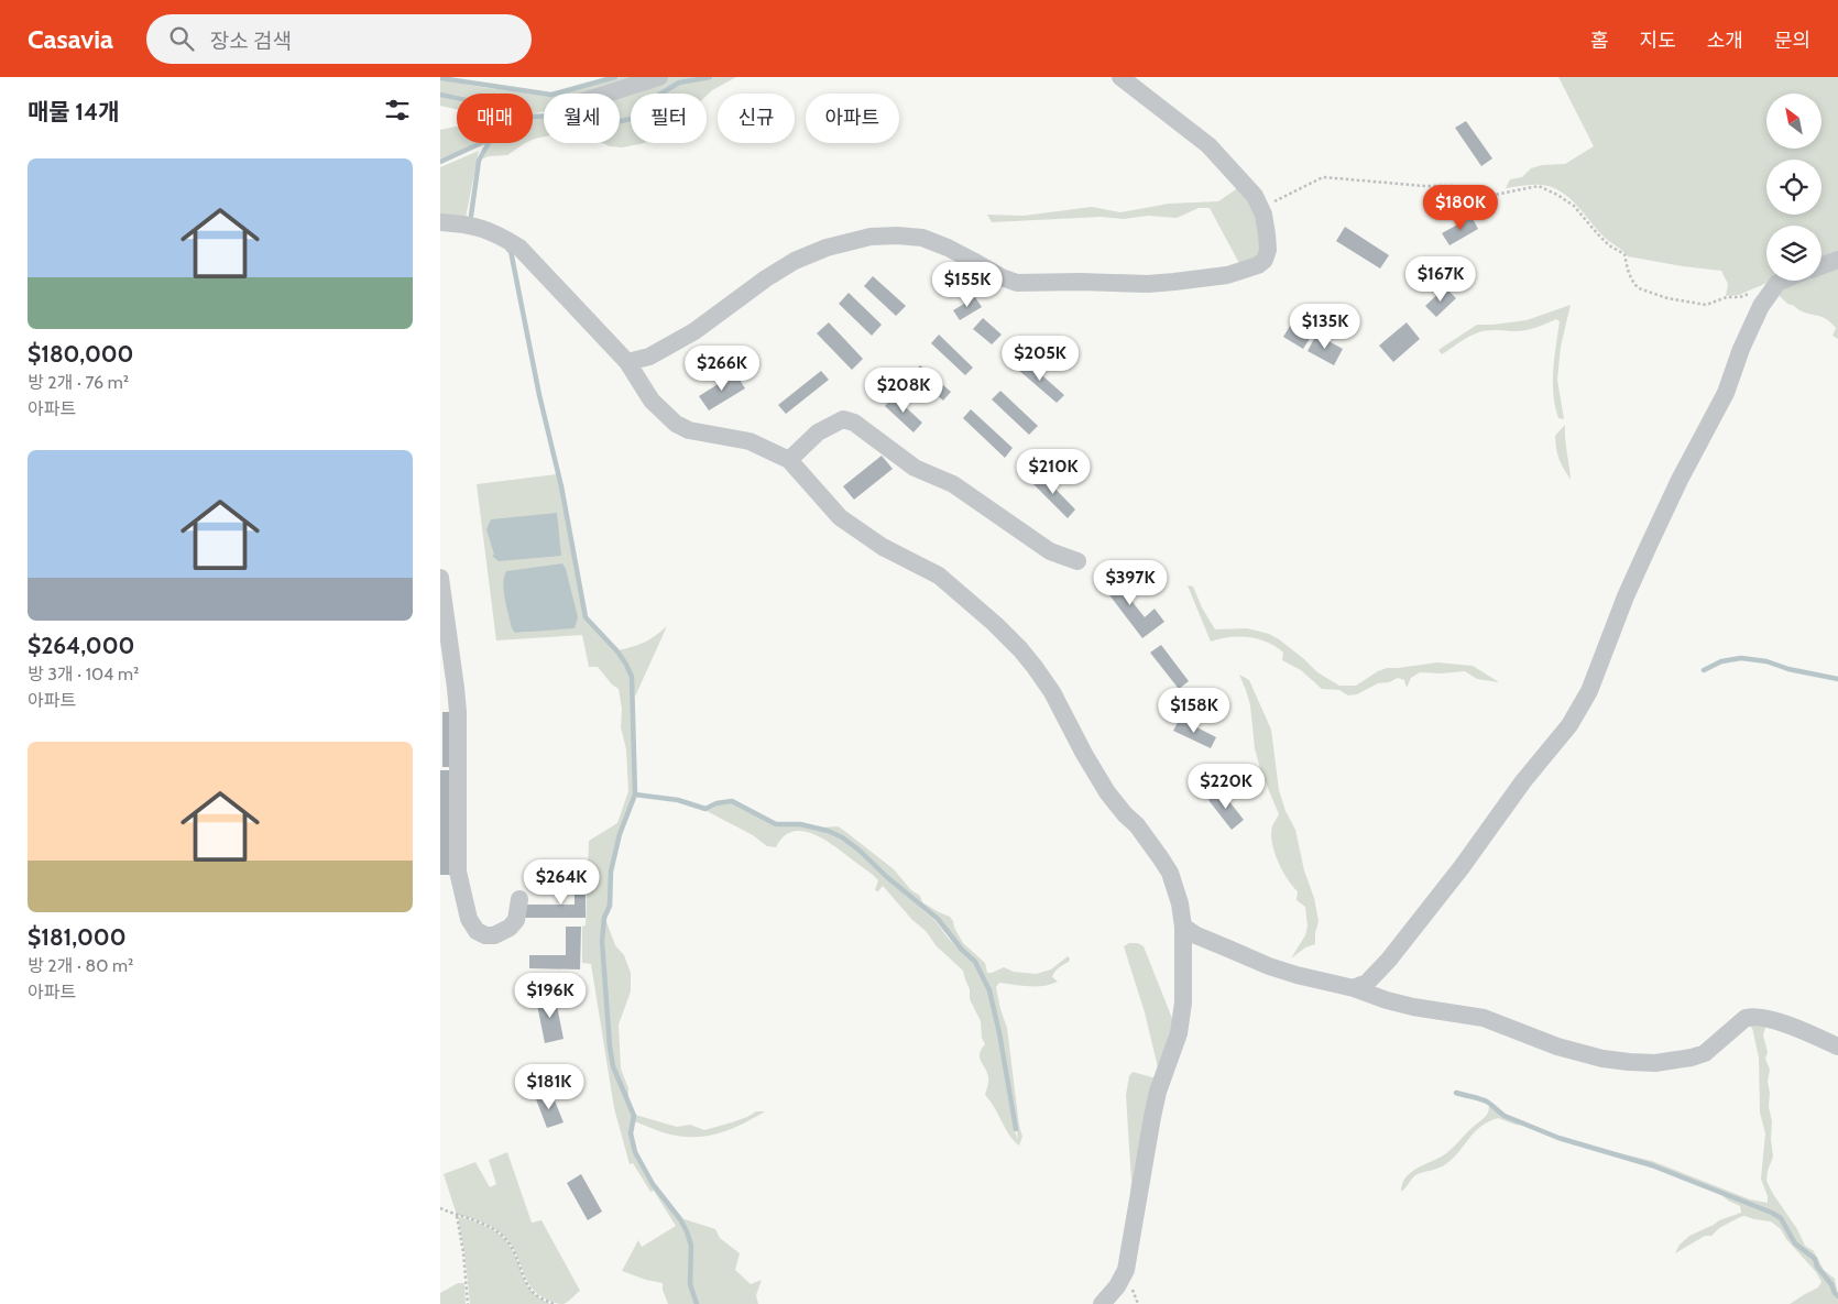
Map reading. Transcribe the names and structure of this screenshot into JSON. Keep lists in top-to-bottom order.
{
  "north": "top left",
  "page": {
    "header": "Casavia",
    "search": "장소 검색",
    "nav": [
      "홈",
      "지도",
      "소개",
      "문의"
    ],
    "heading": "매물 14개",
    "chip": [
      "매매",
      "월세",
      "필터",
      "신규",
      "아파트"
    ],
    "list": [
      {
        "name": "$180,000",
        "note": "방 2개 · 76 m² · 아파트"
      },
      {
        "name": "$264,000",
        "note": "방 3개 · 104 m² · 아파트"
      },
      {
        "name": "$181,000",
        "note": "방 2개 · 80 m² · 아파트"
      }
    ],
    "price": [
      "$180K",
      "$167K",
      "$155K",
      "$135K",
      "$205K",
      "$266K",
      "$208K",
      "$210K",
      "$397K",
      "$158K",
      "$220K",
      "$264K",
      "$196K",
      "$181K"
    ]
  }
}
